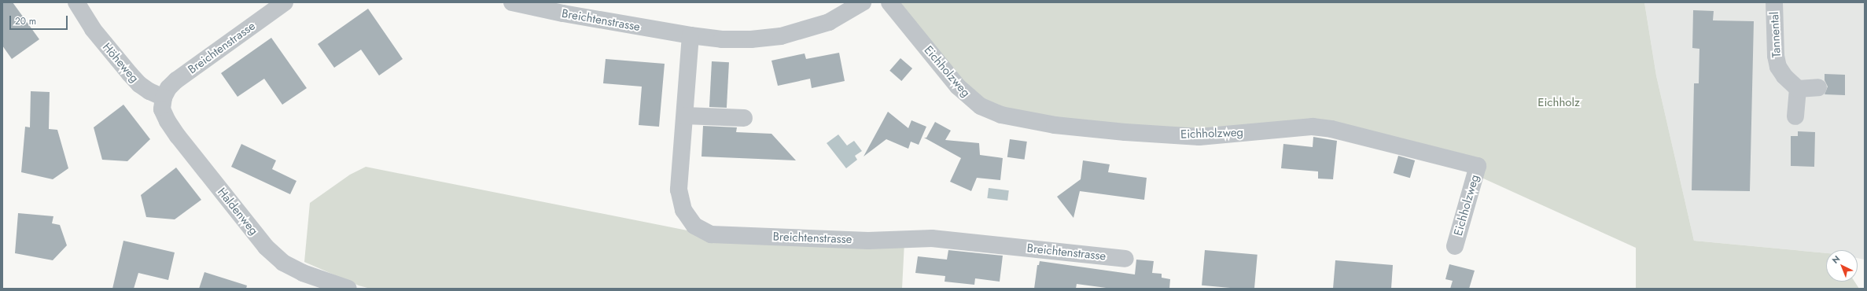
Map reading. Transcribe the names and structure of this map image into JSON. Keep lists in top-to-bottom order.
{
  "streets": {
    "street": [
      "Breichtenstrasse",
      "Tannental",
      "Höheweg",
      "Eichholzweg",
      "Haldenweg"
    ]
  },
  "crossings": [
    ["Breichtenstrasse", "Höheweg"],
    ["Breichtenstrasse", "Haldenweg"],
    ["Höheweg", "Haldenweg"]
  ],
  "parks": ["Eichholz"],
  "scale_bar": "20 m",
  "north": "top left"
}
